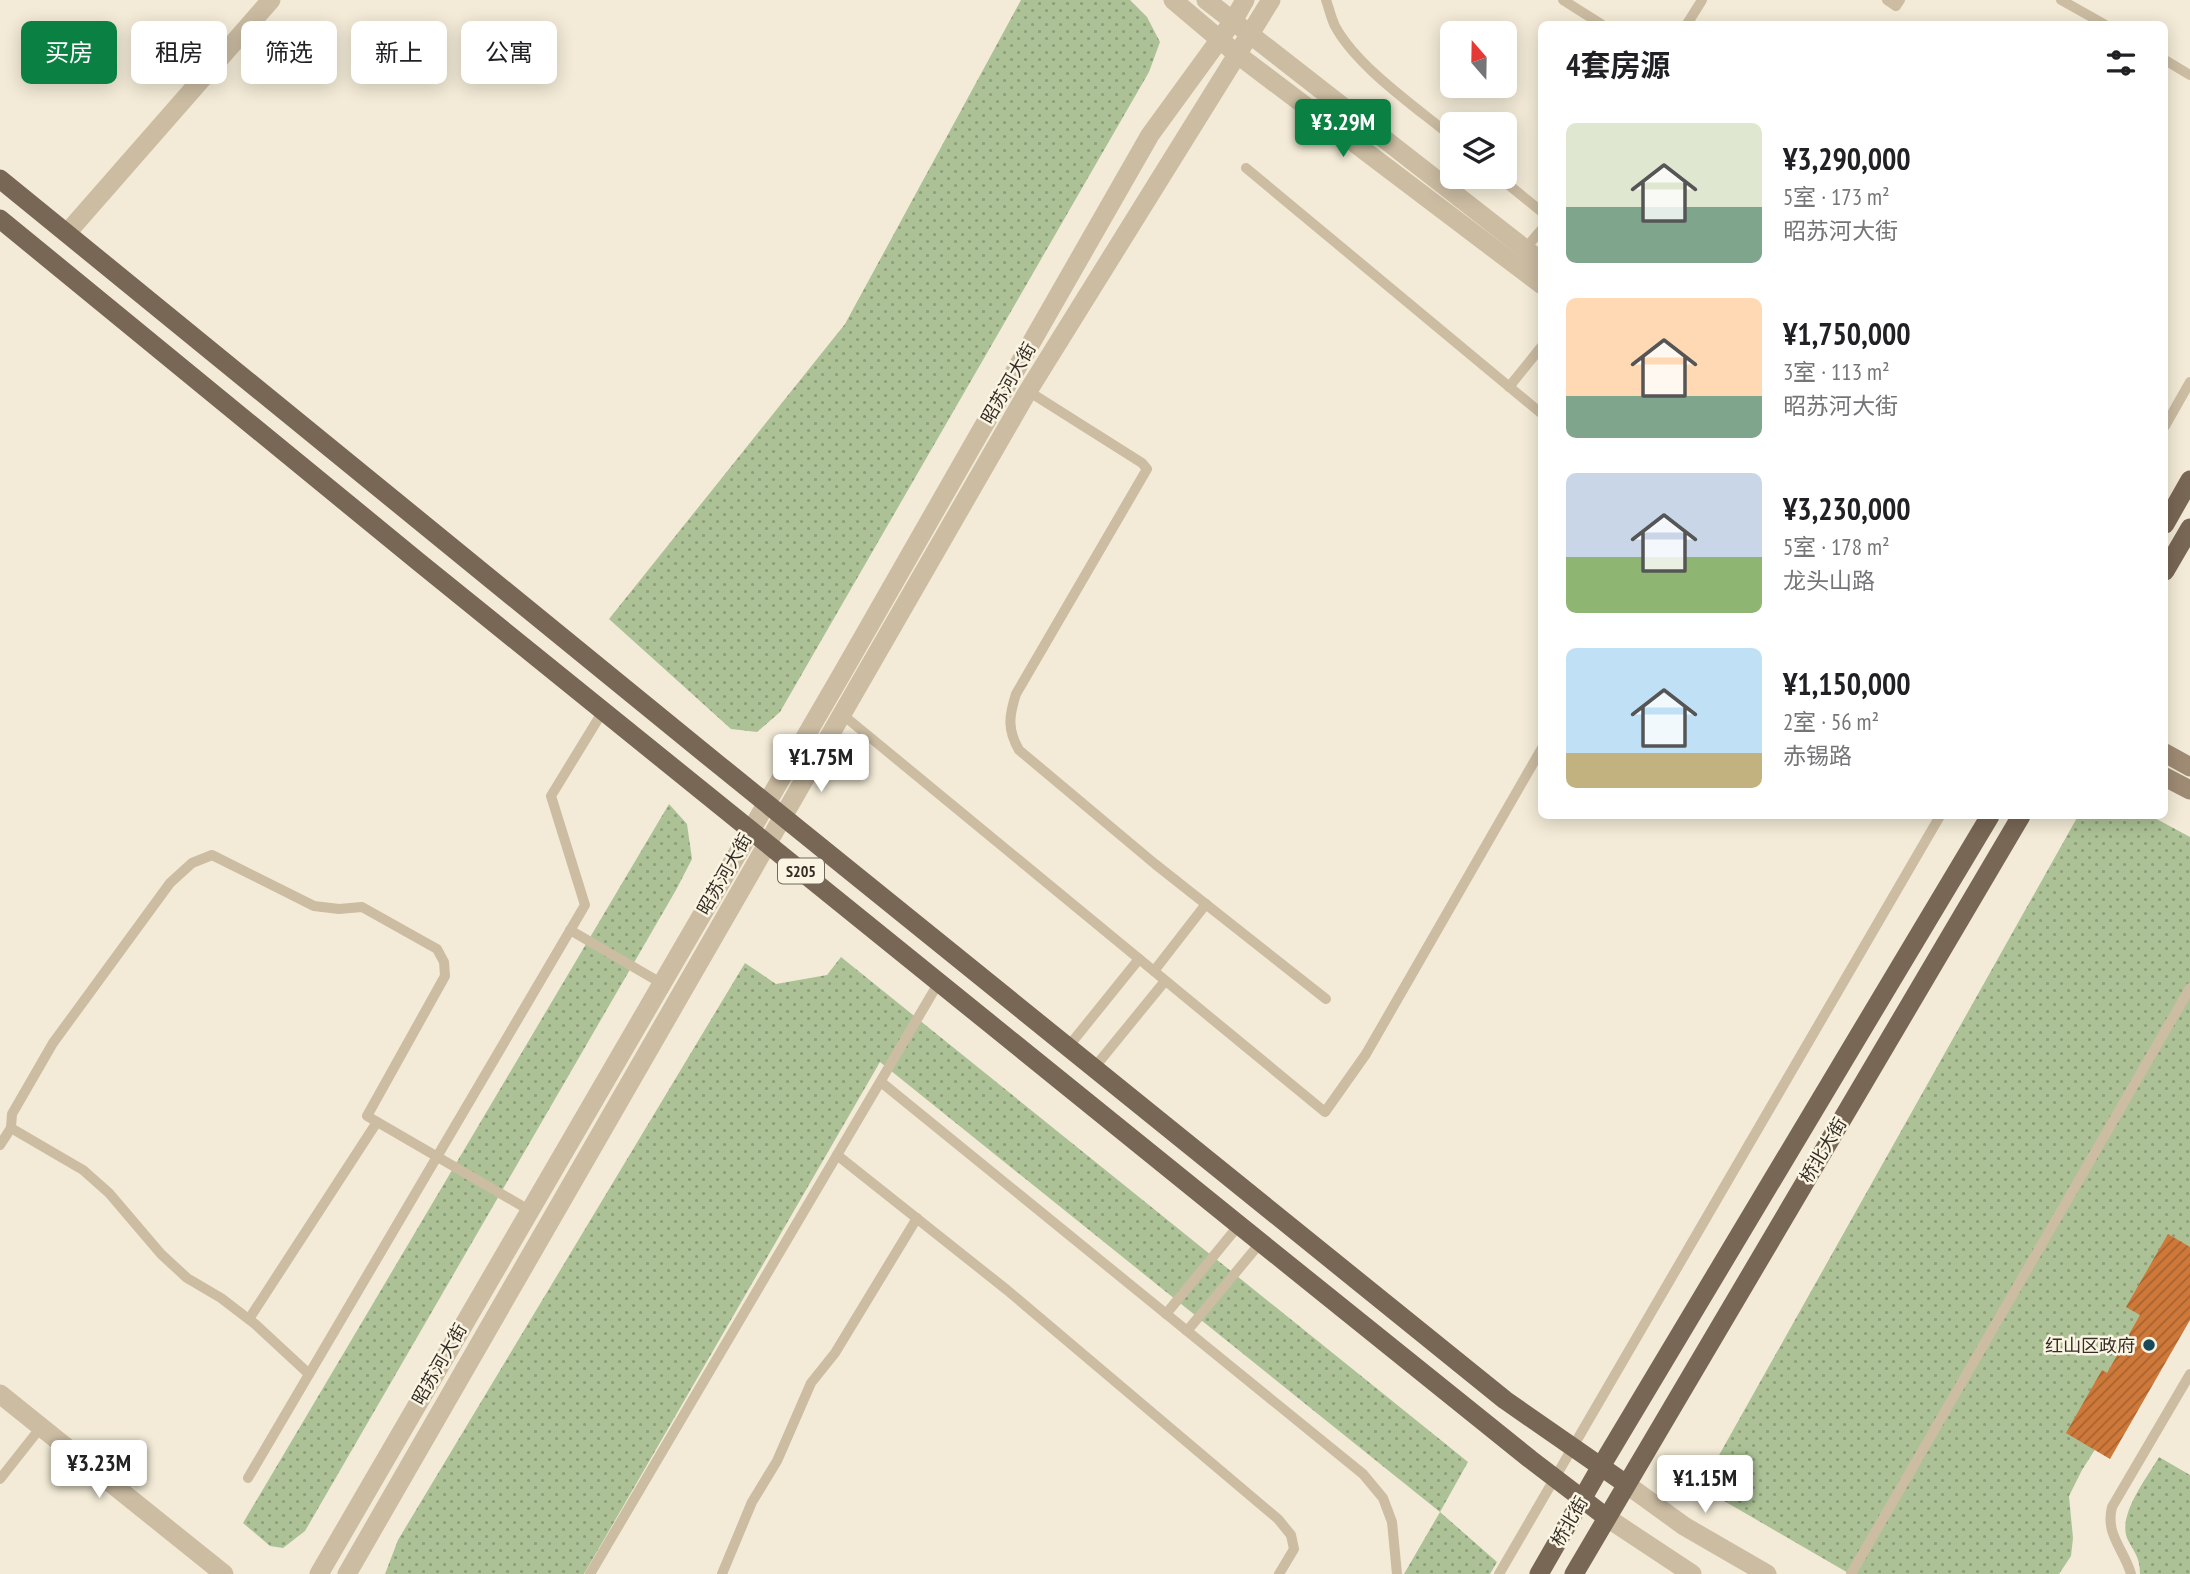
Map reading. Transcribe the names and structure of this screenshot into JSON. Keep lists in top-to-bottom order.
{
  "streets": {
    "main road": ["S205", "桥北大街", "桥北街"],
    "street": ["昭苏河大街"]
  },
  "crossings": [
    ["昭苏河大街", "S205"],
    ["S205", "桥北大街"],
    ["S205", "桥北街"],
    ["桥北大街", "桥北街"]
  ],
  "places": ["红山区政府"],
  "north": "top",
  "page": {
    "chip": [
      "买房",
      "租房",
      "筛选",
      "新上",
      "公寓"
    ],
    "heading": "4套房源",
    "price": [
      "¥3.29M",
      "¥1.75M",
      "¥3.23M",
      "¥1.15M"
    ],
    "list": [
      {
        "name": "¥3,290,000",
        "note": "5室 · 173 m² · 昭苏河大街"
      },
      {
        "name": "¥1,750,000",
        "note": "3室 · 113 m² · 昭苏河大街"
      },
      {
        "name": "¥3,230,000",
        "note": "5室 · 178 m² · 龙头山路"
      },
      {
        "name": "¥1,150,000",
        "note": "2室 · 56 m² · 赤锡路"
      }
    ]
  }
}
